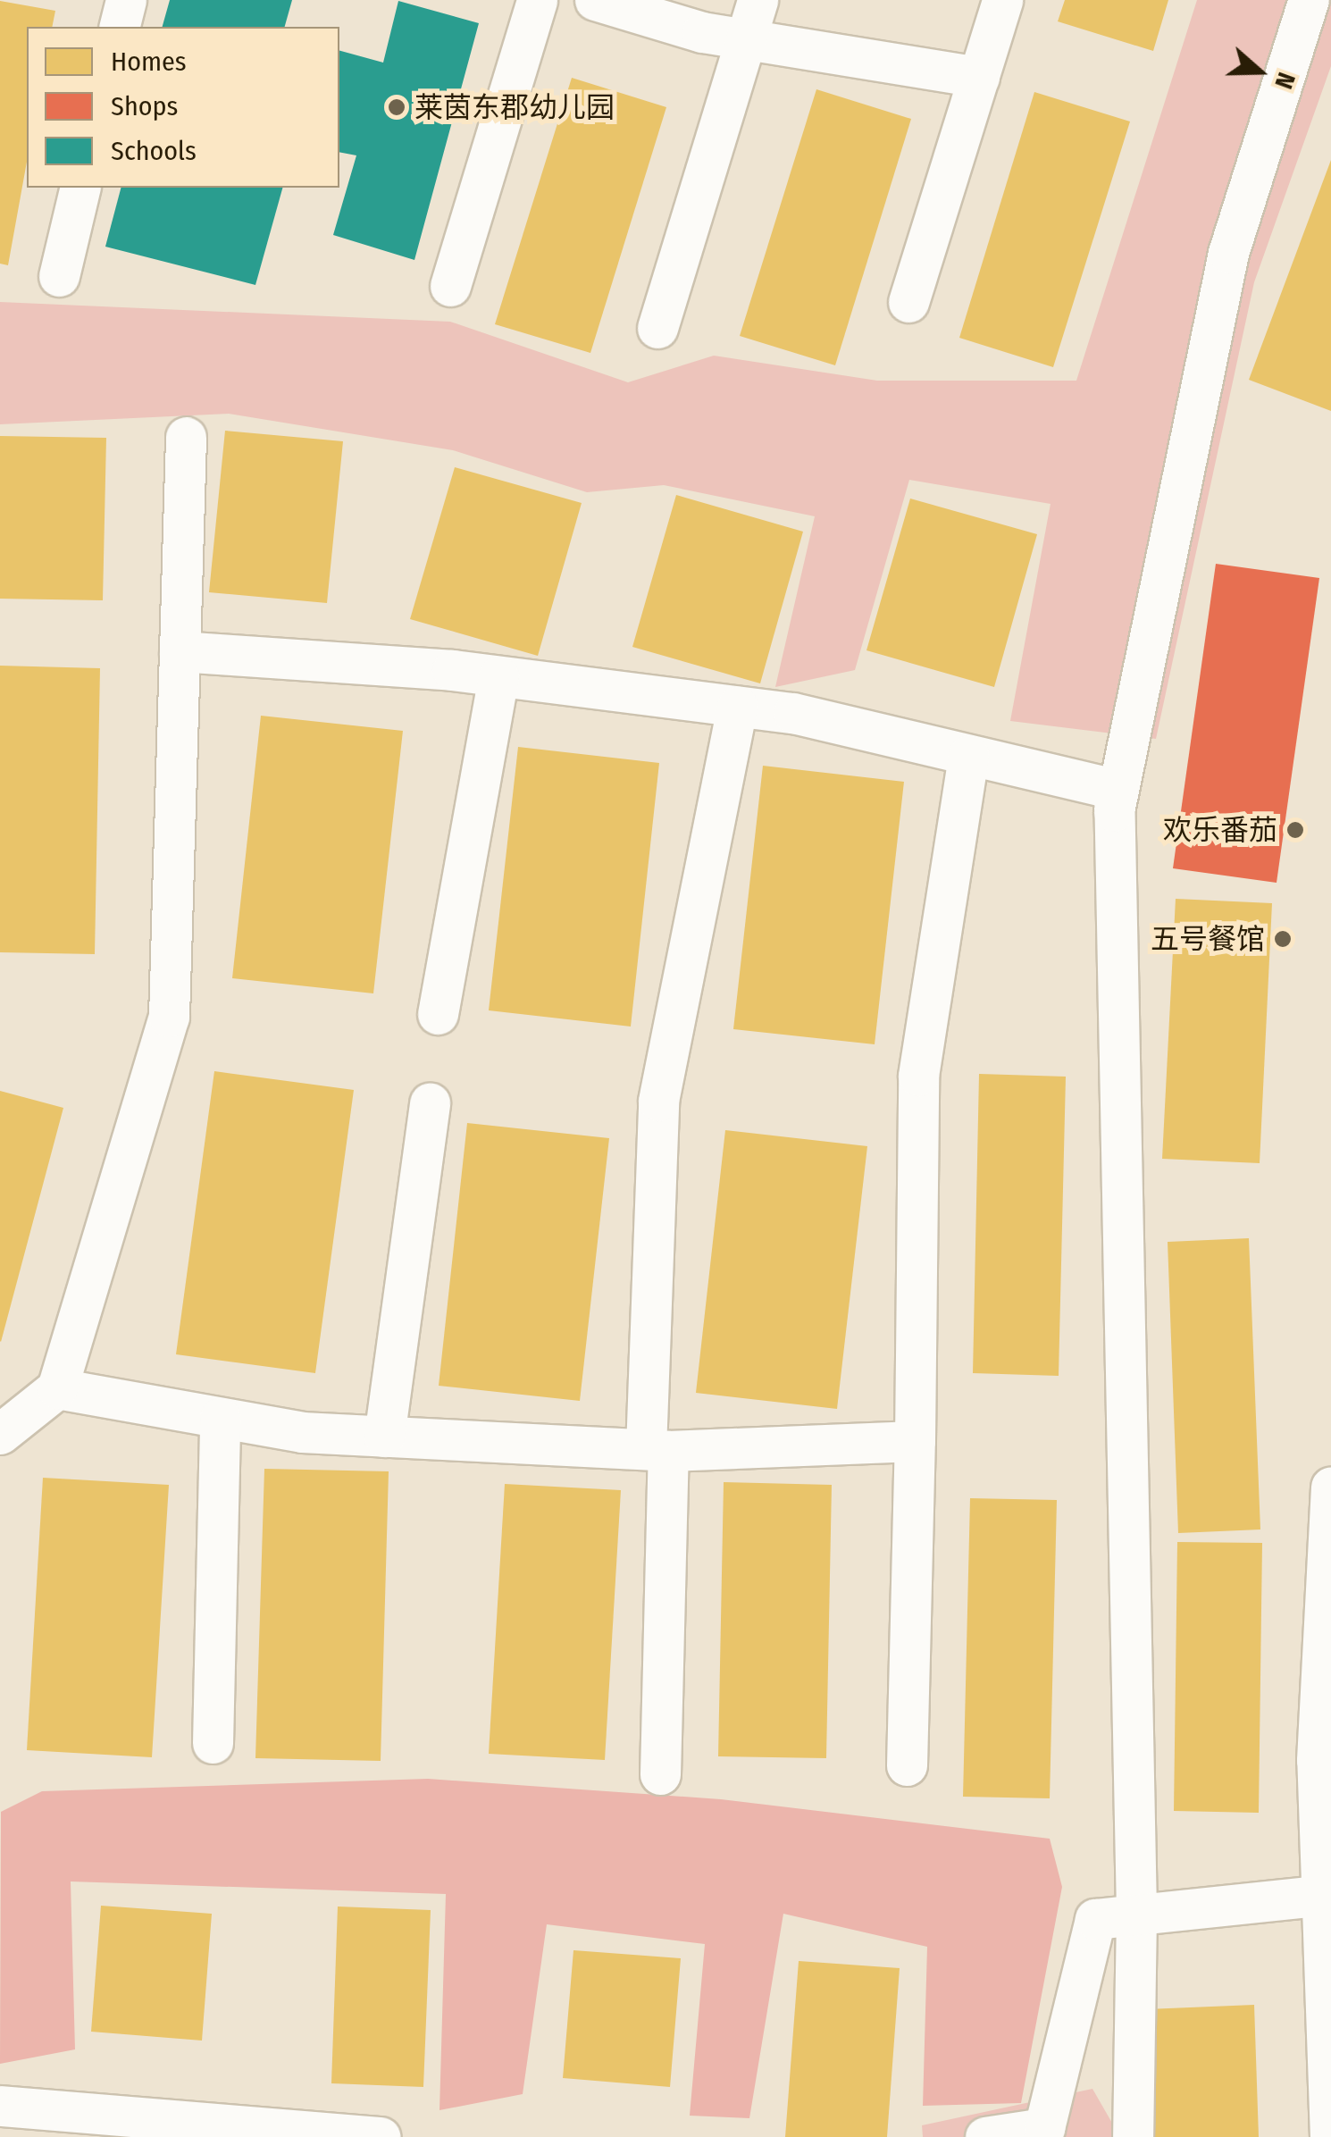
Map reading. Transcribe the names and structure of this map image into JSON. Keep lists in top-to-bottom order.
{
  "places": ["莱茵东郡幼儿园", "欢乐番茄", "五号餐馆"],
  "legend": ["Homes", "Shops", "Schools"],
  "north": "right"
}
